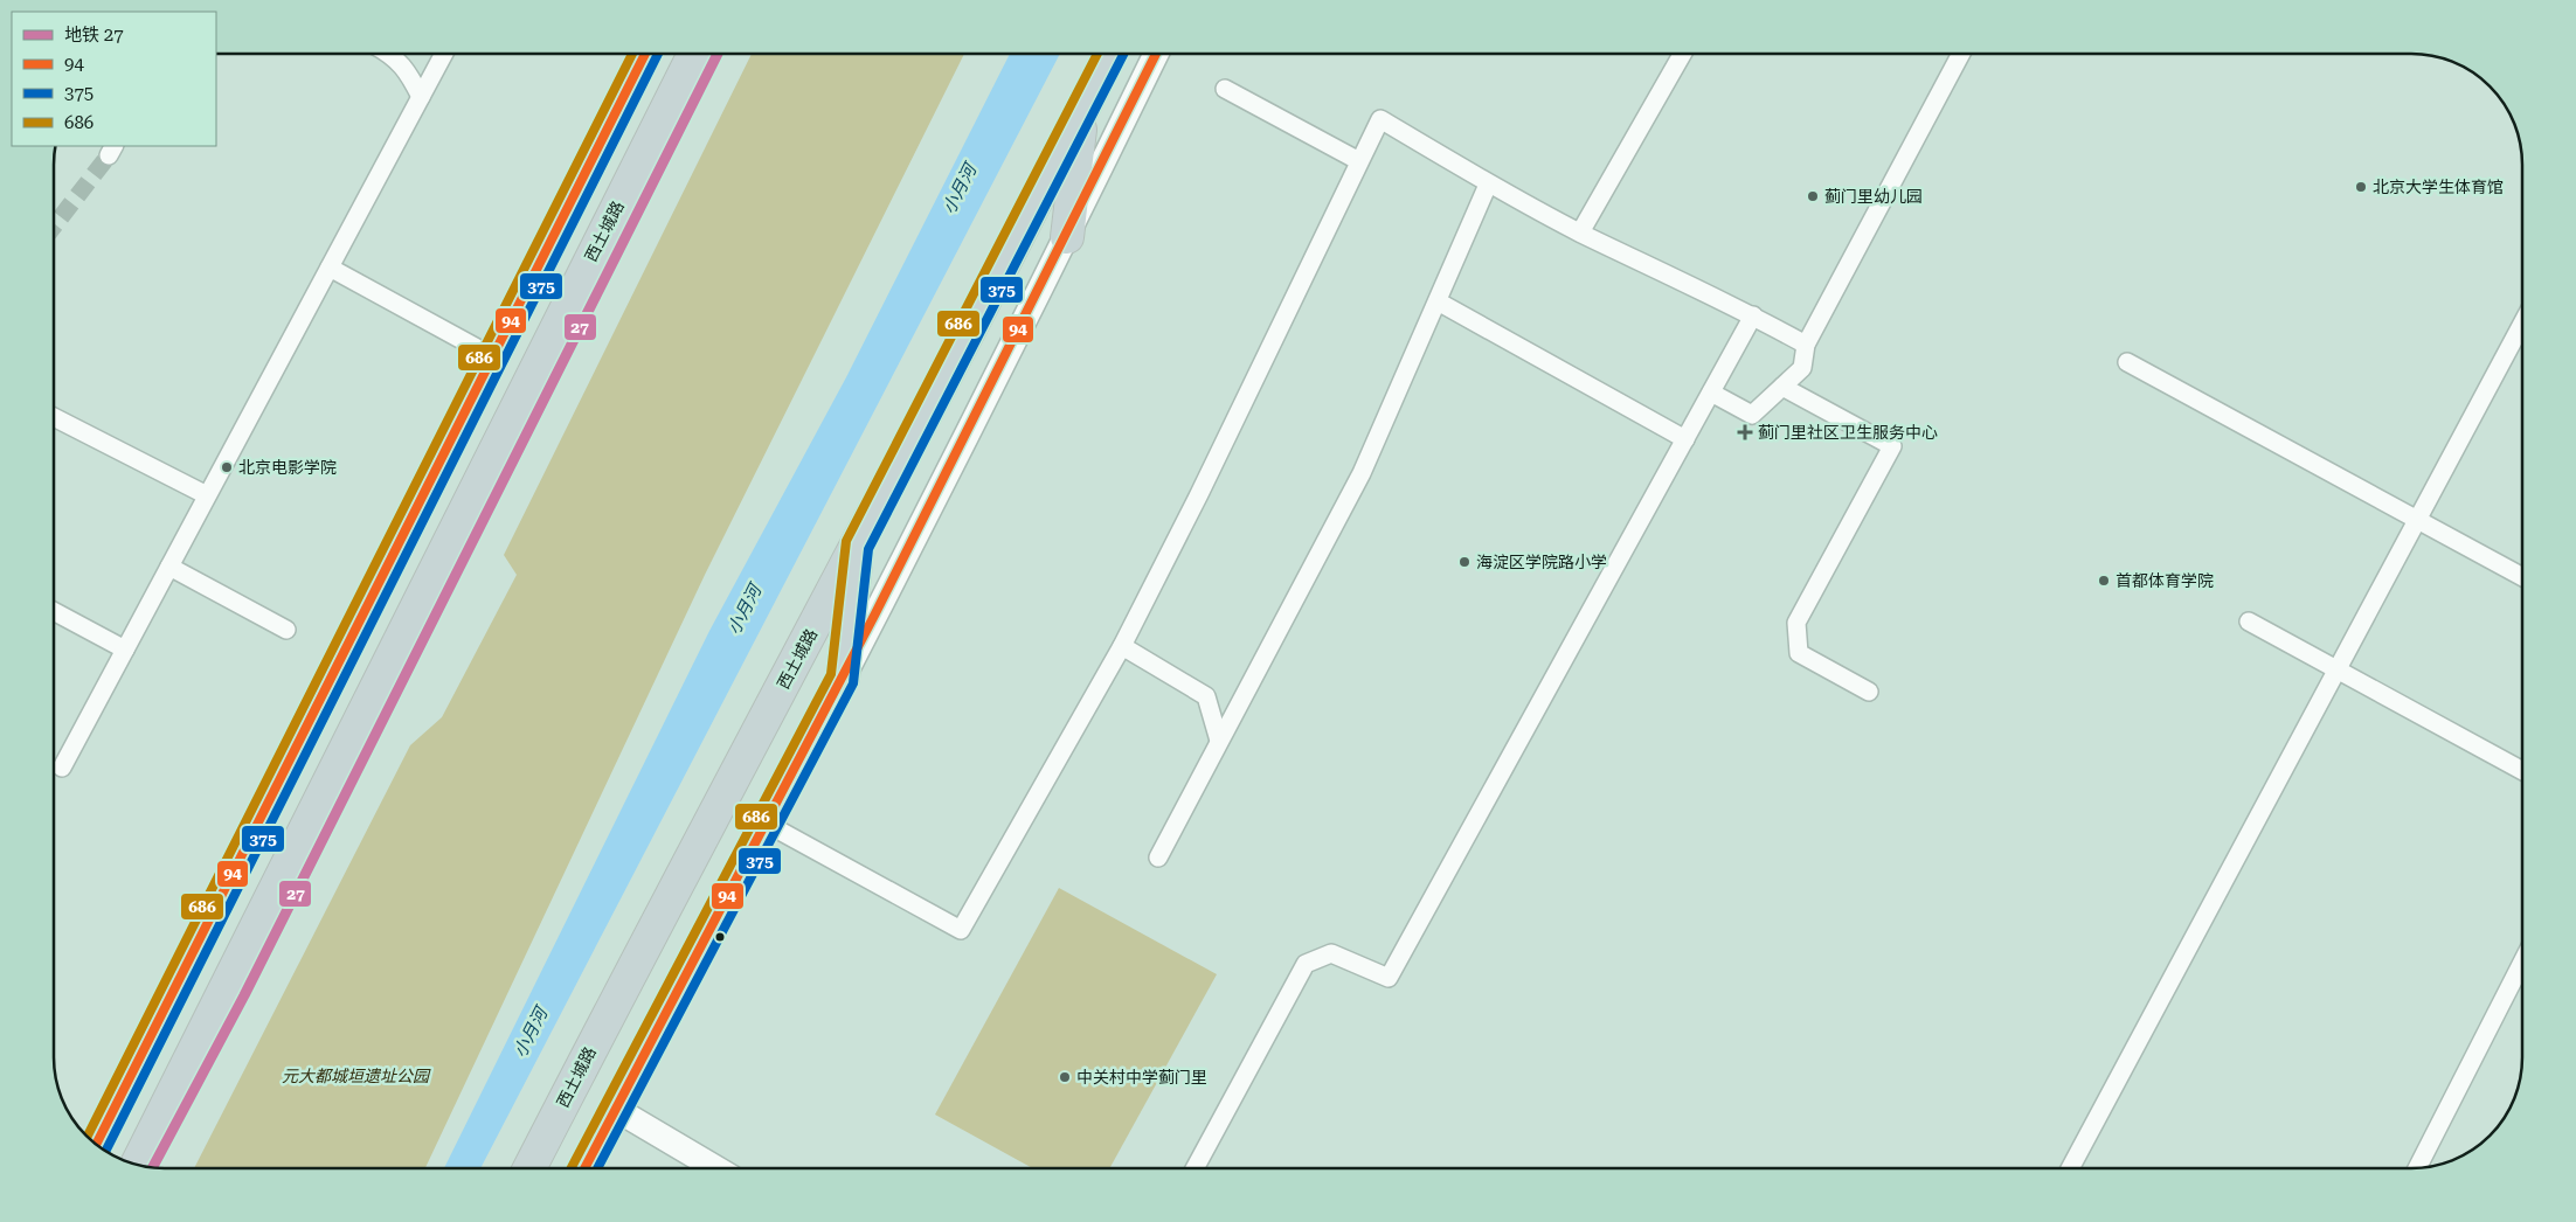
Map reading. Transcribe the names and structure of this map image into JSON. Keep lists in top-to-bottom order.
{
  "streets": {
    "highway": ["西土城路"]
  },
  "water": ["小月河"],
  "parks": ["元大都城垣遗址公园"],
  "places": {
    "other": [
      "北京大学生体育馆",
      "蓟门里幼儿园",
      "北京电影学院",
      "海淀区学院路小学",
      "首都体育学院",
      "中关村中学蓟门里"
    ],
    "health": ["蓟门里社区卫生服务中心"]
  },
  "lines": [
    "metro line 27",
    "transit line 94",
    "transit line 375",
    "transit line 686"
  ],
  "legend": [
    "地铁 27",
    "94",
    "375",
    "686"
  ]
}
